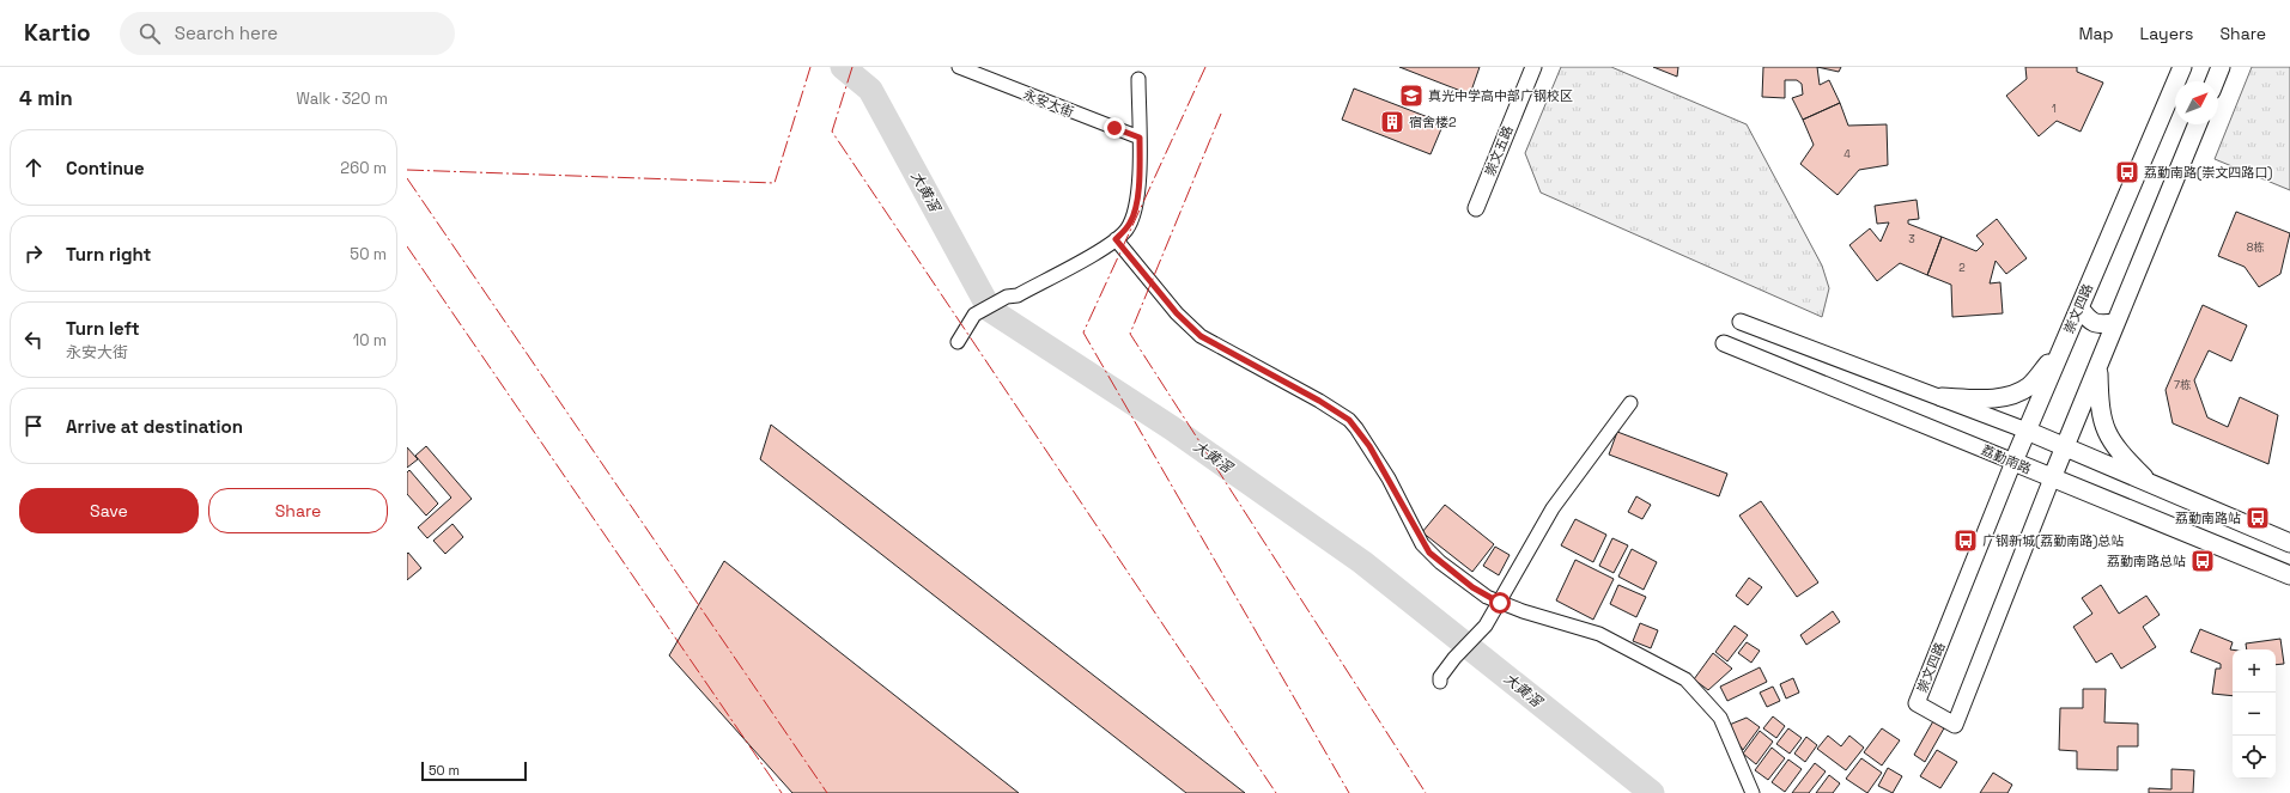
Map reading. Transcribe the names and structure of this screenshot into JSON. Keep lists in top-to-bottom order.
{
  "streets": {
    "main road": ["崇文四路", "荔勤南路"],
    "street": ["永安大街", "崇文五路"]
  },
  "crossings": [
    ["崇文四路", "荔勤南路"]
  ],
  "water": ["大黄滘"],
  "places": {
    "school or university": ["真光中学高中部广钢校区"],
    "building": ["宿舍楼2"],
    "bus stop": [
      "荔勤南路(崇文四路口)",
      "荔勤南路站",
      "广钢新城(荔勤南路)总站",
      "荔勤南路总站"
    ]
  },
  "house_numbers": [
    "1",
    "4",
    "3",
    "8栋",
    "2",
    "7栋"
  ],
  "scale_bar": "50 m",
  "north": "top right",
  "page": {
    "header": "Kartio",
    "search": "Search here",
    "nav": ["Map", "Layers", "Share"],
    "heading": ["4 min", "Walk · 320 m"],
    "list": [
      ["Continue", "260 m"],
      ["Turn right", "50 m"],
      ["Turn left", "永安大街", "10 m"],
      "Arrive at destination"
    ],
    "buttons": ["Save", "Share"],
    "map_buttons": ["+", "−"],
    "scale": "50 m"
  }
}
